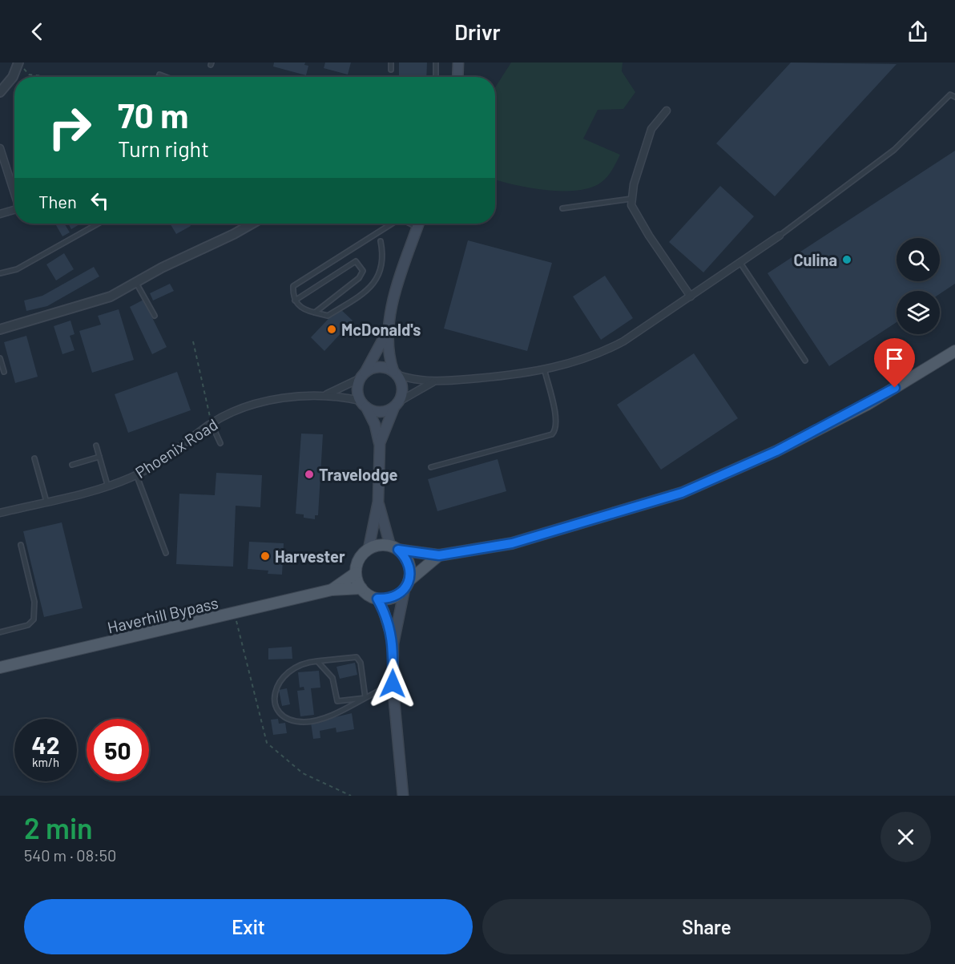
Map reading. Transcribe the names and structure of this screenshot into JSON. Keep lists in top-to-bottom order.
{
  "streets": {
    "main road": ["Haverhill Bypass"],
    "street": ["Phoenix Road"]
  },
  "places": [
    "Culina",
    "McDonald's",
    "Travelodge",
    "Harvester"
  ],
  "page": {
    "header": "Drivr",
    "turn": ["70 m", "Turn right"],
    "then": "Then",
    "speed": "42 km/h",
    "limit": "50",
    "heading": ["2 min", "540 m · 08:50"],
    "buttons": ["Exit", "Share"]
  }
}
